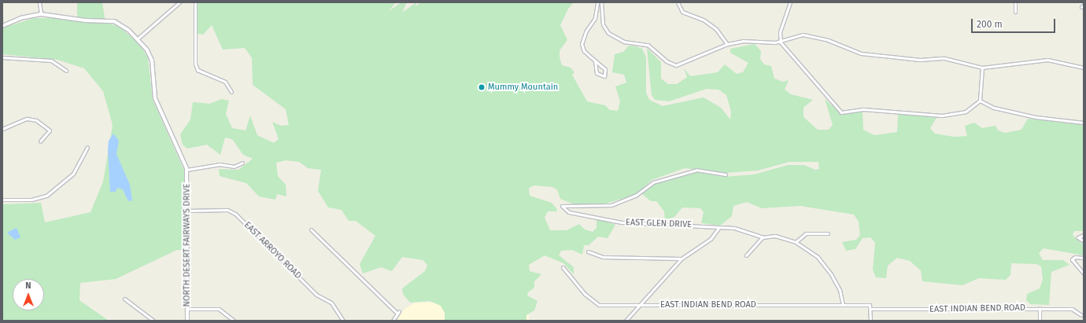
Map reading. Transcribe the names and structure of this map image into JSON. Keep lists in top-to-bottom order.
{
  "streets": {
    "street": [
      "EAST GLEN DRIVE",
      "NORTH DESERT FAIRWAYS DRIVE",
      "EAST ARROYO ROAD",
      "EAST INDIAN BEND ROAD"
    ]
  },
  "crossings": [
    ["EAST GLEN DRIVE", "EAST INDIAN BEND ROAD"],
    ["NORTH DESERT FAIRWAYS DRIVE", "EAST ARROYO ROAD"]
  ],
  "places": ["Mummy Mountain"],
  "scale_bar": "200 m",
  "north": "top"
}
